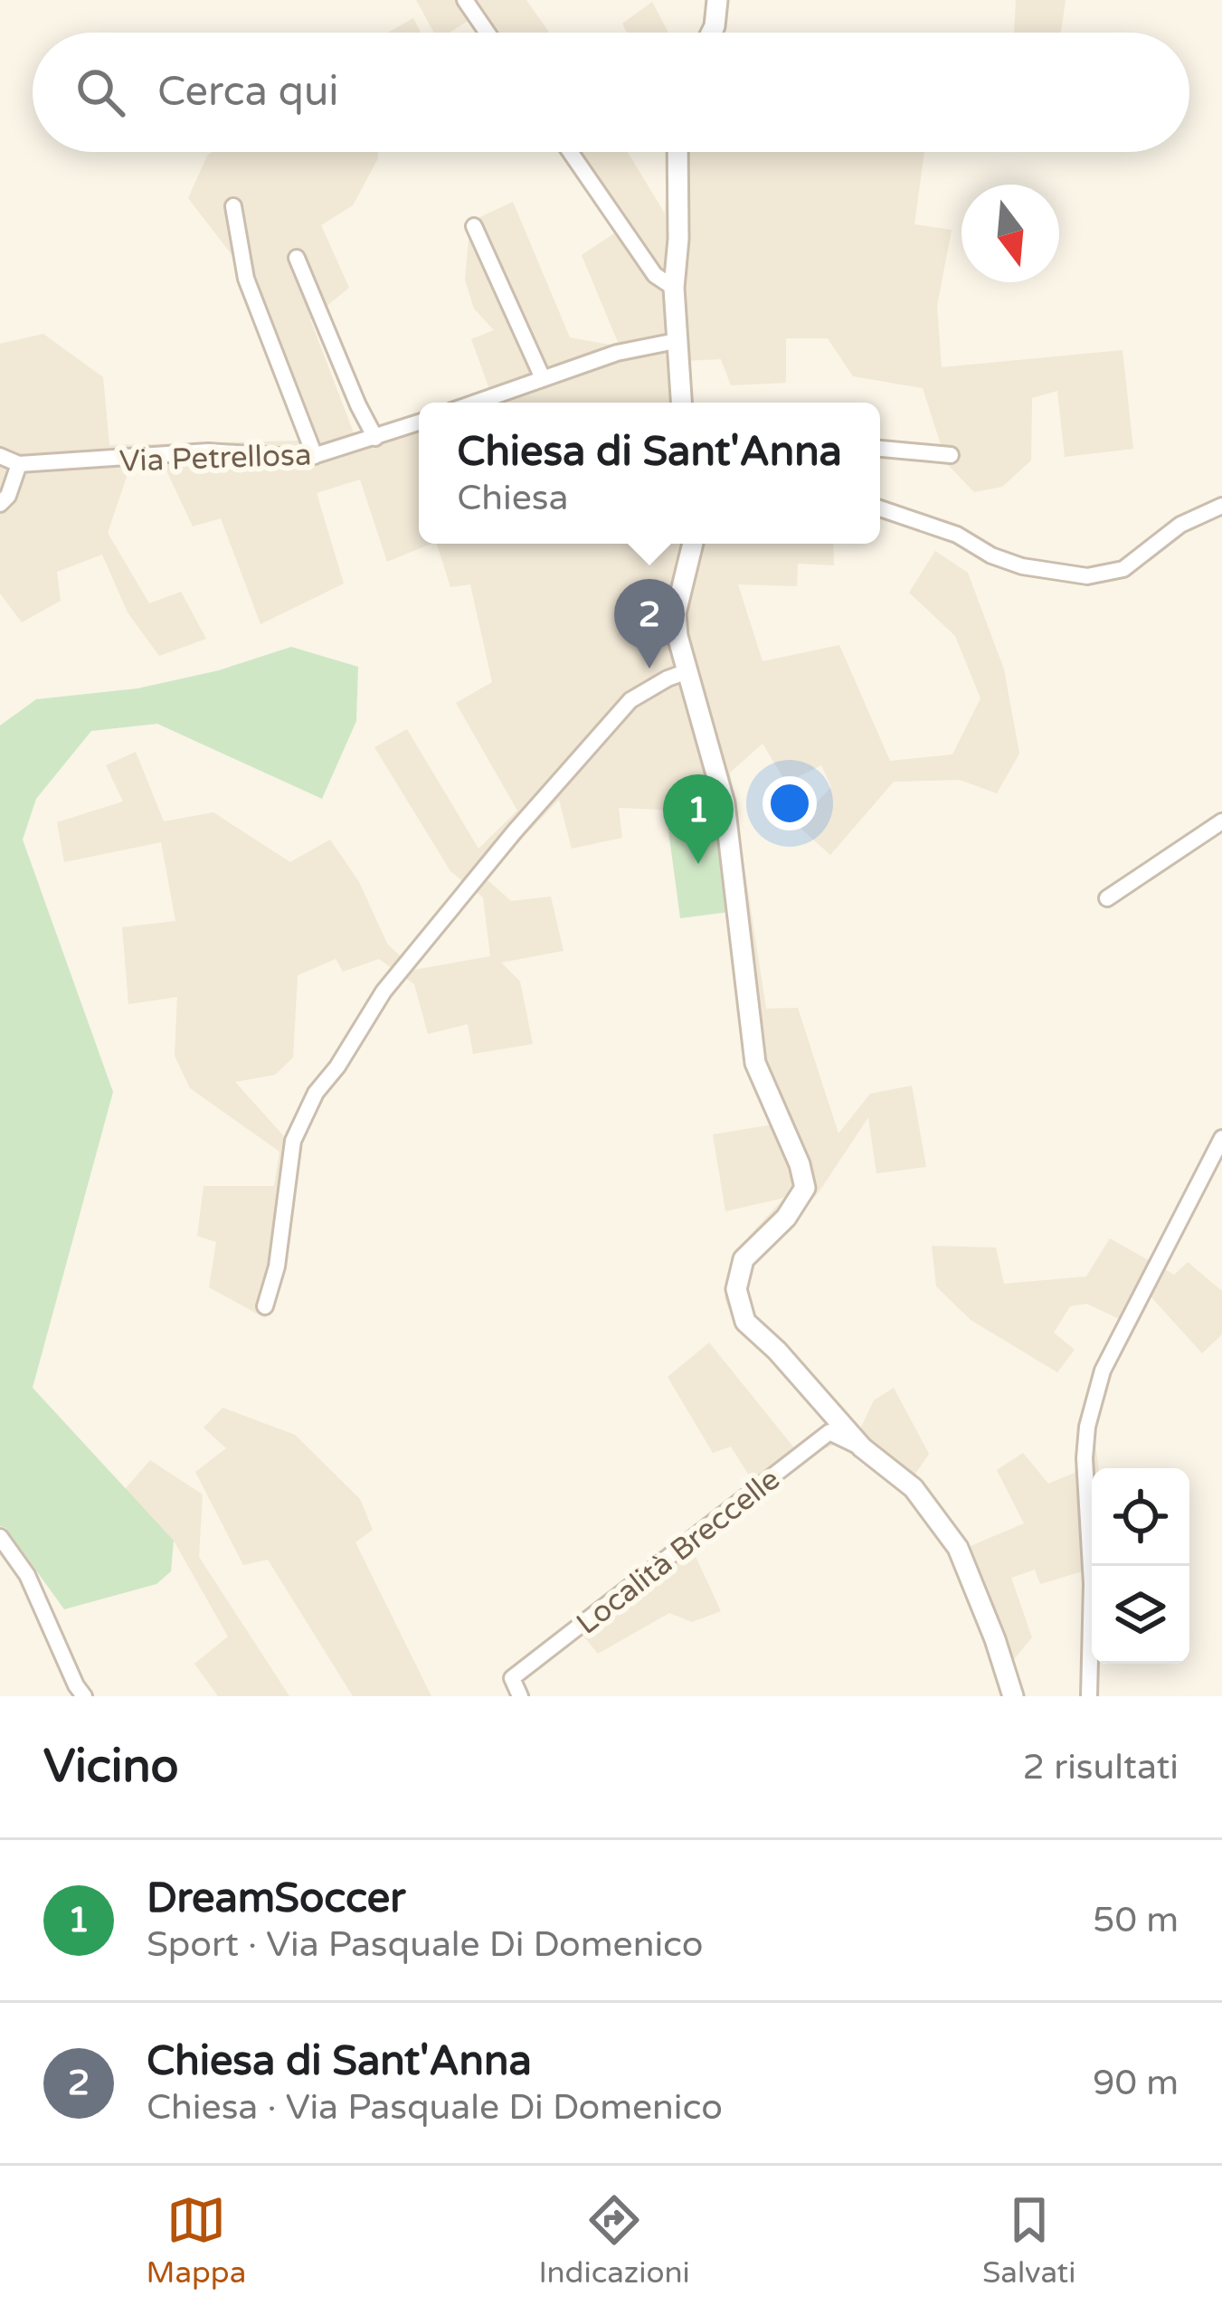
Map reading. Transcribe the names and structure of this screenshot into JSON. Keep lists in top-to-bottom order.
{
  "streets": {
    "street": ["Via Petrellosa", "Località Breccelle"]
  },
  "north": "bottom",
  "page": {
    "search": "Cerca qui",
    "popup": ["Chiesa di Sant'Anna", "Chiesa"],
    "pins": ["2", "1"],
    "heading": ["Vicino", "2 risultati"],
    "list": [
      {
        "mark": "1",
        "name": "DreamSoccer",
        "note": "Sport · Via Pasquale Di Domenico",
        "value": "50 m"
      },
      {
        "mark": "2",
        "name": "Chiesa di Sant'Anna",
        "note": "Chiesa · Via Pasquale Di Domenico",
        "value": "90 m"
      }
    ],
    "nav": ["Mappa", "Indicazioni", "Salvati"]
  }
}
